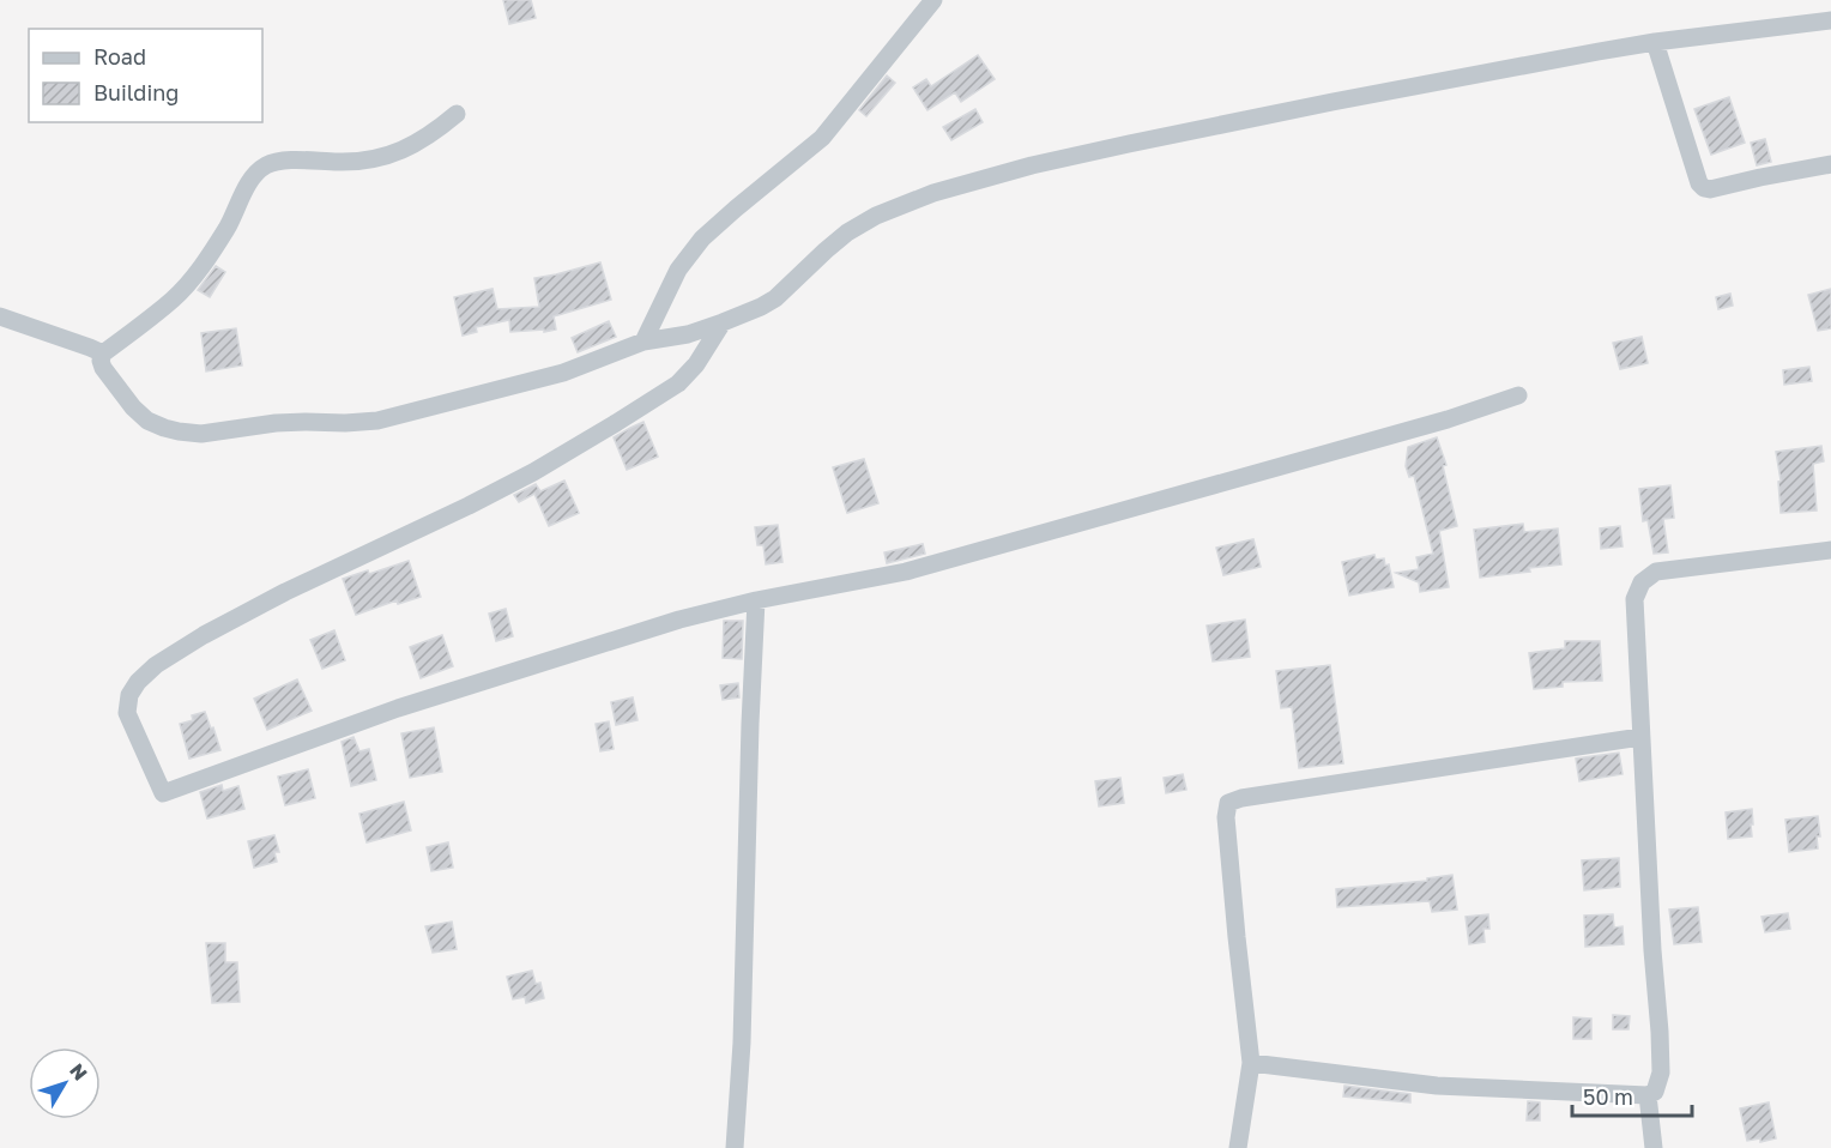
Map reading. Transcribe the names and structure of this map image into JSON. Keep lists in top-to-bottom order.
{
  "legend": ["Road", "Building"],
  "scale_bar": "50 m",
  "north": "top right"
}
